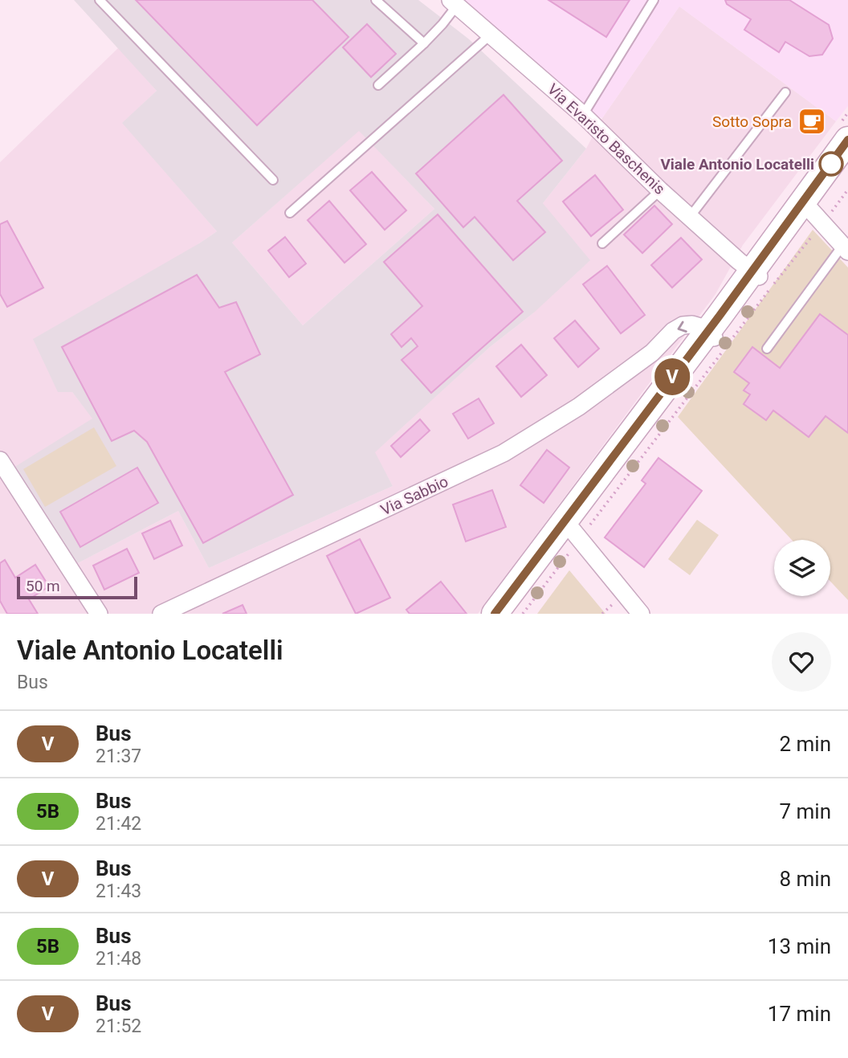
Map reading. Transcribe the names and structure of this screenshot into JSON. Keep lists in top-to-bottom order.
{
  "streets": {
    "street": ["Via Evaristo Baschenis", "Via Sabbio"]
  },
  "places": {
    "cafe": ["Sotto Sopra"],
    "other": ["Viale Antonio Locatelli"]
  },
  "lines": ["bus line V"],
  "scale_bar": "50 m",
  "page": {
    "on_map": "V",
    "scale": "50 m",
    "heading": ["Viale Antonio Locatelli", "Bus"],
    "list": [
      {
        "mark": "V",
        "name": "Bus",
        "note": "21:37",
        "value": "2 min"
      },
      {
        "mark": "5B",
        "name": "Bus",
        "note": "21:42",
        "value": "7 min"
      },
      {
        "mark": "V",
        "name": "Bus",
        "note": "21:43",
        "value": "8 min"
      },
      {
        "mark": "5B",
        "name": "Bus",
        "note": "21:48",
        "value": "13 min"
      },
      {
        "mark": "V",
        "name": "Bus",
        "note": "21:52",
        "value": "17 min"
      }
    ]
  }
}
